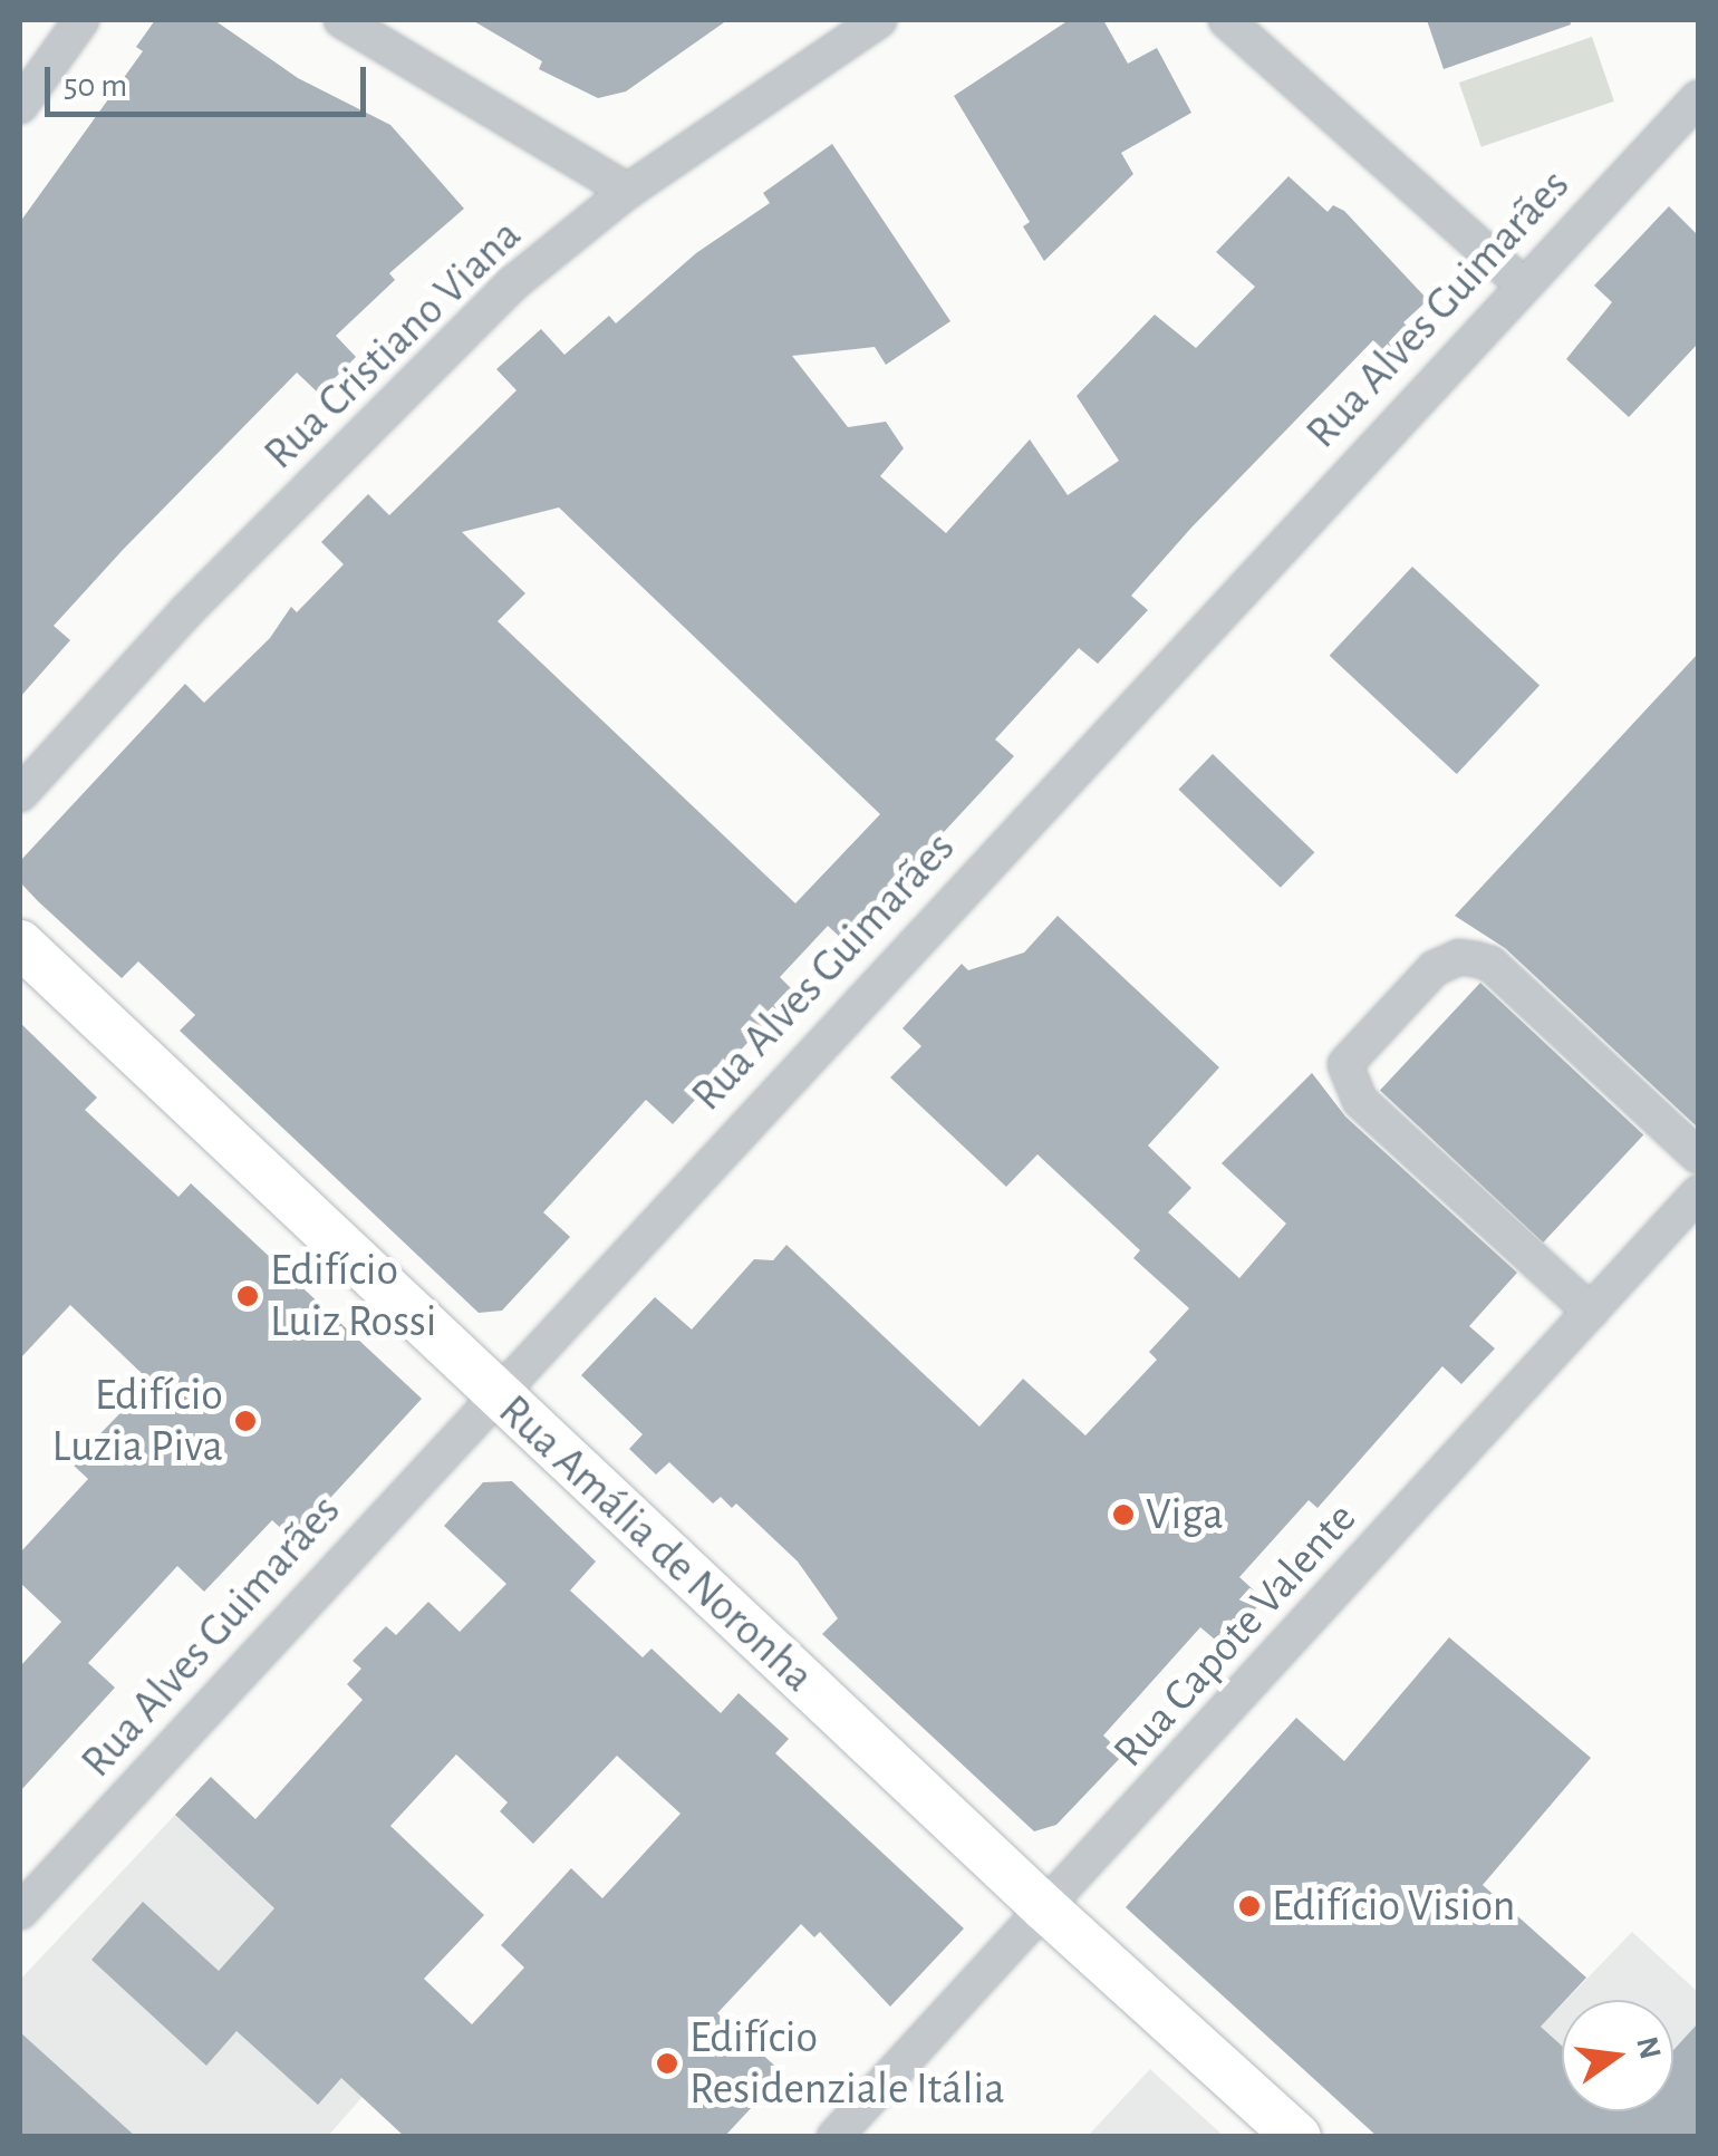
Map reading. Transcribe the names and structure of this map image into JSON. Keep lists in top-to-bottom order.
{
  "streets": {
    "street": [
      "Rua Alves Guimarães",
      "Rua Cristiano Viana",
      "Rua Amália de Noronha",
      "Rua Capote Valente"
    ]
  },
  "crossings": [
    ["Rua Alves Guimarães", "Rua Amália de Noronha"],
    ["Rua Amália de Noronha", "Rua Capote Valente"]
  ],
  "places": [
    "Edifício Luiz Rossi",
    "Edifício Luzia Piva",
    "Viga",
    "Edifício Vision",
    "Edifício Residenziale Itália"
  ],
  "scale_bar": "50 m",
  "north": "right"
}
